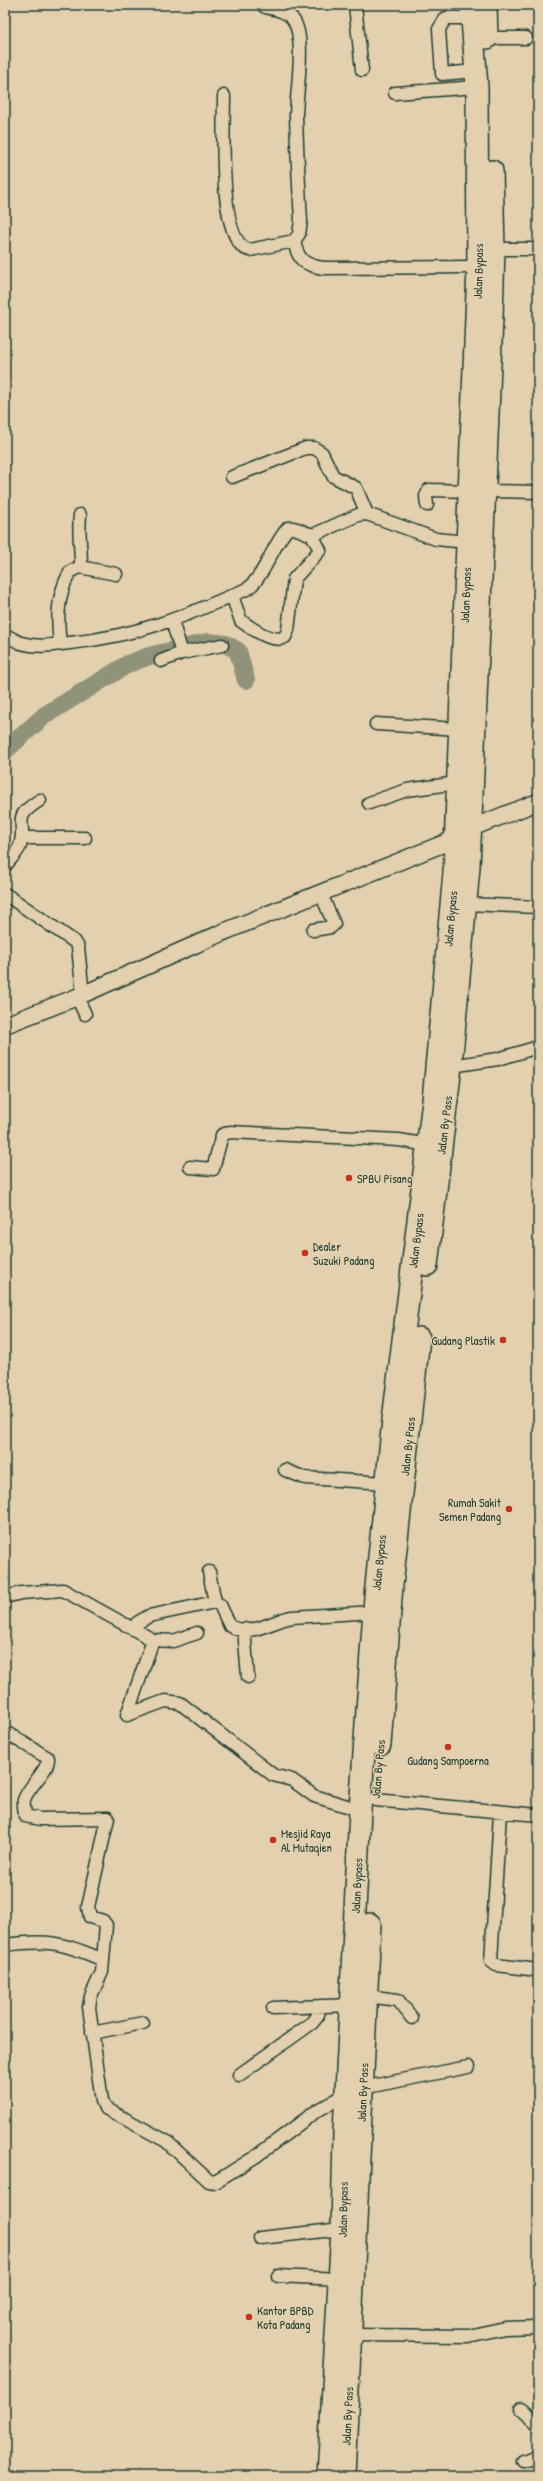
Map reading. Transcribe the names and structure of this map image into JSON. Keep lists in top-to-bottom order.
{
  "streets": {
    "highway": ["Jalan Bypass", "Jalan By Pass"]
  },
  "crossings": [
    ["Jalan Bypass", "Jalan By Pass"]
  ],
  "places": [
    "SPBU Pisang",
    "Dealer Suzuki Padang",
    "Gudang Plastik",
    "Rumah Sakit Semen Padang",
    "Gudang Sampoerna",
    "Mesjid Raya Al Mutaqien",
    "Kantor BPBD Kota Padang"
  ]
}
